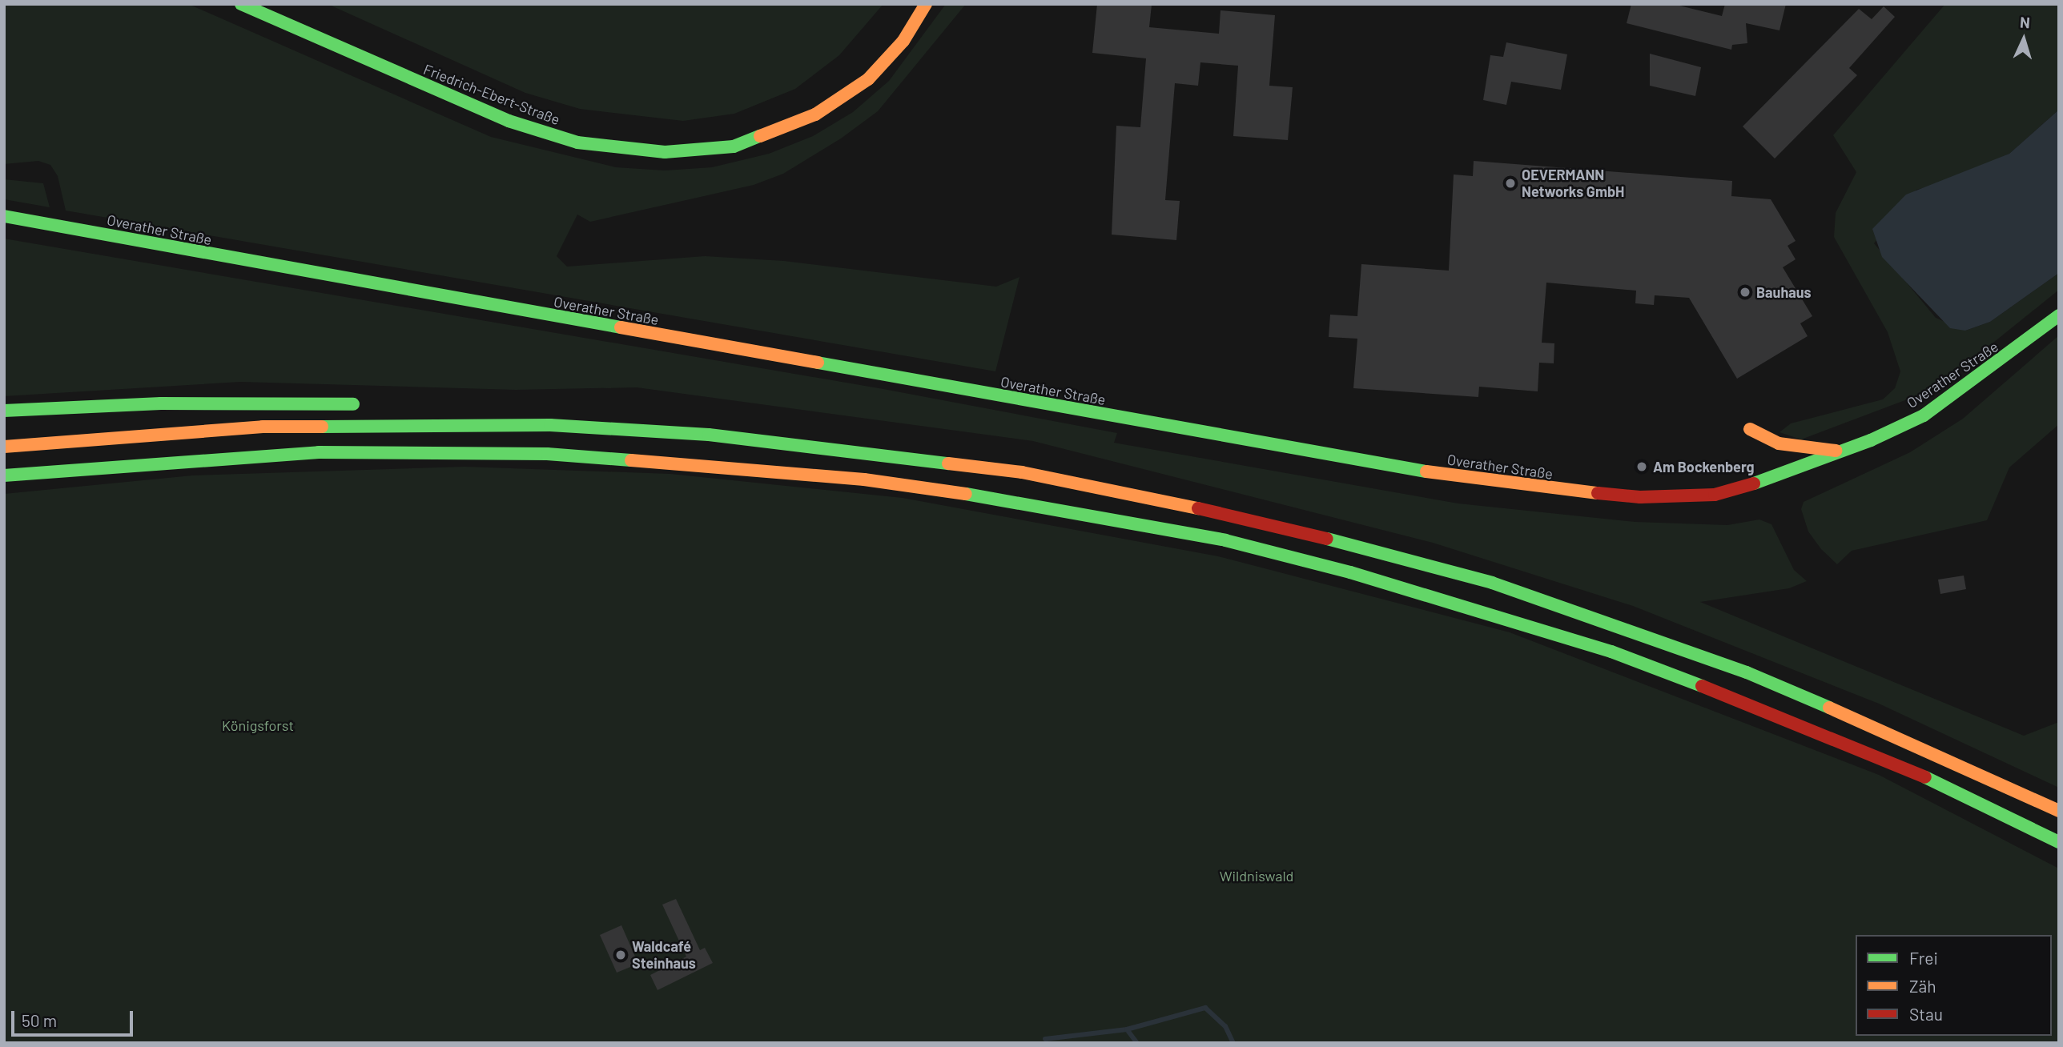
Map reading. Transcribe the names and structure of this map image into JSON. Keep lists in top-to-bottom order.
{
  "streets": {
    "main road": ["Friedrich-Ebert-Straße", "Overather Straße"]
  },
  "parks": ["Königsforst", "Wildniswald"],
  "places": [
    "OEVERMANN Networks GmbH",
    "Bauhaus",
    "Am Bockenberg",
    "Waldcafé Steinhaus"
  ],
  "legend": ["Frei", "Zäh", "Stau"],
  "scale_bar": "50 m",
  "north": "top"
}
